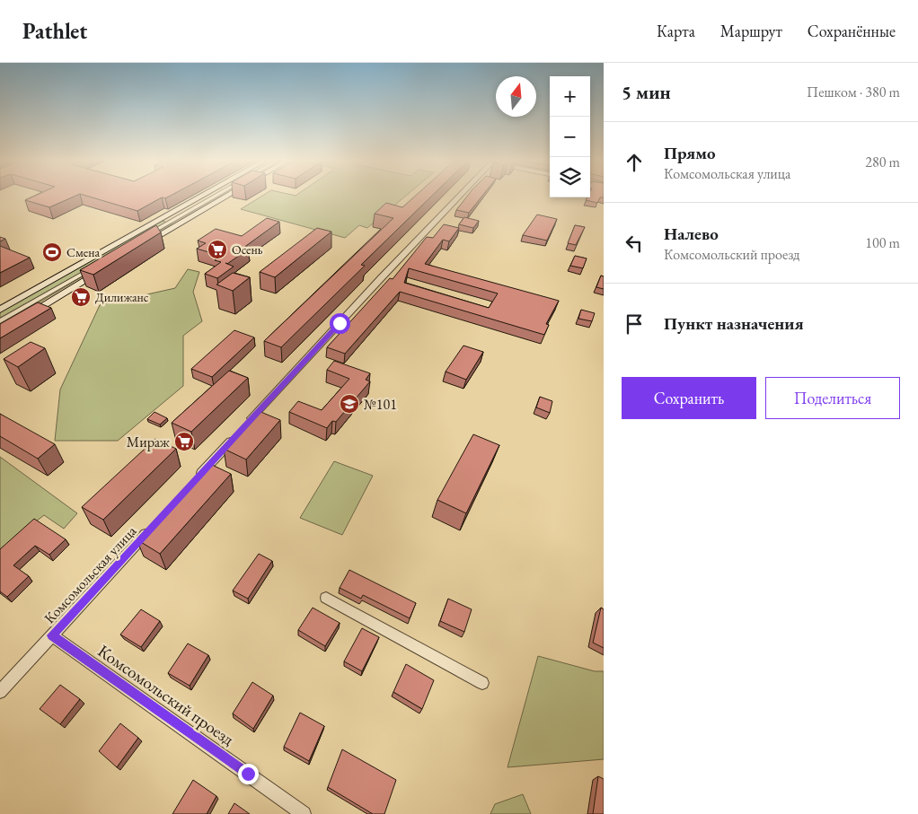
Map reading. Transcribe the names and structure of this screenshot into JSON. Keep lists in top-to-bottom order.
{
  "streets": {
    "street": ["Комсомольская улица", "Комсомольский проезд"]
  },
  "crossings": [
    ["Комсомольская улица", "Комсомольский проезд"]
  ],
  "places": {
    "supermarket": ["Осень", "Дилижанс", "Мираж"],
    "sports": ["Смена"],
    "school or university": ["№101"]
  },
  "north": "top",
  "page": {
    "header": "Pathlet",
    "nav": ["Карта", "Маршрут", "Сохранённые"],
    "heading": ["5 мин", "Пешком · 380 m"],
    "map_buttons": ["+", "−"],
    "list": [
      ["Прямо", "Комсомольская улица", "280 m"],
      ["Налево", "Комсомольский проезд", "100 m"],
      "Пункт назначения"
    ],
    "buttons": ["Сохранить", "Поделиться"]
  }
}
